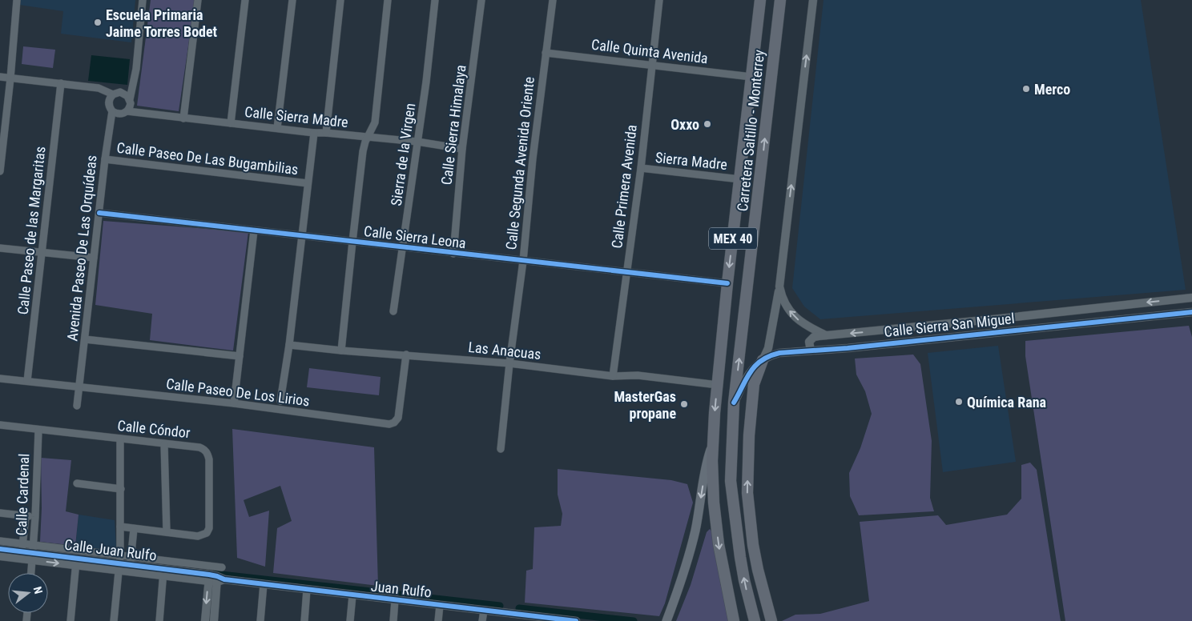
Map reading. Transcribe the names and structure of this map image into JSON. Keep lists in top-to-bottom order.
{
  "streets": {
    "main road": ["Carretera Saltillo - Monterrey", "MEX 40"],
    "street": [
      "Calle Quinta Avenida",
      "Calle Sierra Madre",
      "Calle Sierra Himalaya",
      "Sierra de la Virgen",
      "Calle Paseo De Las Bugambilias",
      "Sierra Madre",
      "Calle Segunda Avenida Oriente",
      "Calle Primera Avenida",
      "Calle Paseo de las Margaritas",
      "Calle Sierra Leona",
      "Avenida Paseo De Las Orquídeas",
      "Calle Sierra San Miguel",
      "Las Anacuas",
      "Calle Paseo De Los Lirios",
      "Calle Cóndor",
      "Calle Cardenal",
      "Calle Juan Rulfo",
      "Juan Rulfo"
    ]
  },
  "crossings": [
    ["Calle Quinta Avenida", "Carretera Saltillo - Monterrey"],
    ["Calle Quinta Avenida", "Calle Segunda Avenida Oriente"],
    ["Calle Quinta Avenida", "Calle Primera Avenida"],
    ["Calle Sierra Madre", "Calle Sierra Himalaya"],
    ["Calle Sierra Madre", "Sierra de la Virgen"],
    ["Calle Sierra Madre", "Avenida Paseo De Las Orquídeas"],
    ["Calle Sierra Himalaya", "Calle Sierra Leona"],
    ["Carretera Saltillo - Monterrey", "Sierra Madre"],
    ["Carretera Saltillo - Monterrey", "Calle Sierra Leona"],
    ["Carretera Saltillo - Monterrey", "Calle Sierra San Miguel"],
    ["Carretera Saltillo - Monterrey", "Las Anacuas"],
    ["Sierra de la Virgen", "Calle Sierra Leona"],
    ["Calle Paseo De Las Bugambilias", "Avenida Paseo De Las Orquídeas"],
    ["Sierra Madre", "Calle Primera Avenida"],
    ["Calle Segunda Avenida Oriente", "Calle Sierra Leona"],
    ["Calle Segunda Avenida Oriente", "Las Anacuas"],
    ["Calle Primera Avenida", "Calle Sierra Leona"],
    ["Calle Primera Avenida", "Las Anacuas"],
    ["Calle Sierra Leona", "Avenida Paseo De Las Orquídeas"],
    ["Avenida Paseo De Las Orquídeas", "Calle Paseo De Los Lirios"],
    ["Las Anacuas", "Calle Paseo De Los Lirios"],
    ["Calle Cóndor", "Calle Cardenal"],
    ["Calle Cardenal", "Calle Juan Rulfo"],
    ["Calle Juan Rulfo", "Juan Rulfo"]
  ],
  "places": [
    "Escuela Primaria Jaime Torres Bodet",
    "Merco",
    "Oxxo",
    "Química Rana",
    "MasterGas propane"
  ],
  "north": "right"
}
